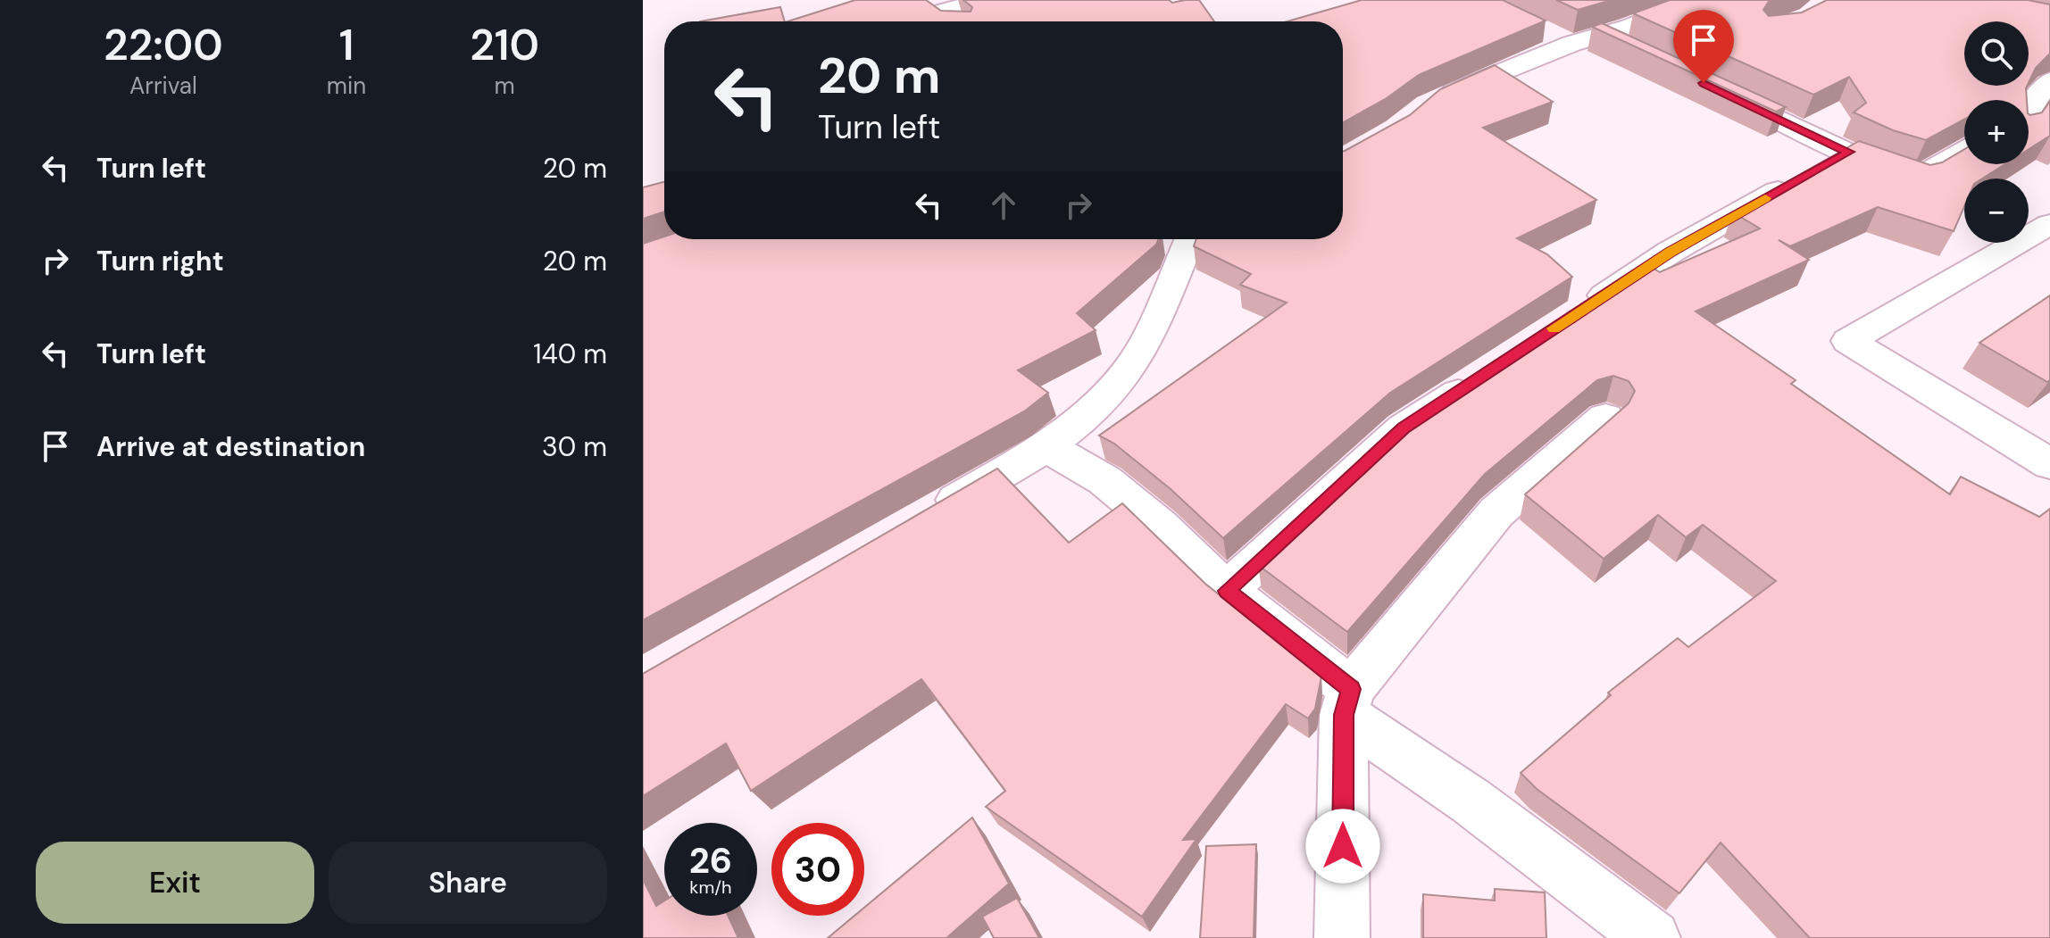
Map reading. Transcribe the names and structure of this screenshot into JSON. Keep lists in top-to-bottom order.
{
  "page": {
    "eta": [
      "22:00",
      "Arrival",
      "1",
      "min",
      "210",
      "m"
    ],
    "map_buttons": ["+", "−"],
    "turn": ["20 m", "Turn left"],
    "list": [
      {
        "name": "Turn left",
        "value": "20 m"
      },
      {
        "name": "Turn right",
        "value": "20 m"
      },
      {
        "name": "Turn left",
        "value": "140 m"
      },
      {
        "name": "Arrive at destination",
        "value": "30 m"
      }
    ],
    "speed": "26 km/h",
    "limit": "30",
    "buttons": ["Exit", "Share"]
  }
}
